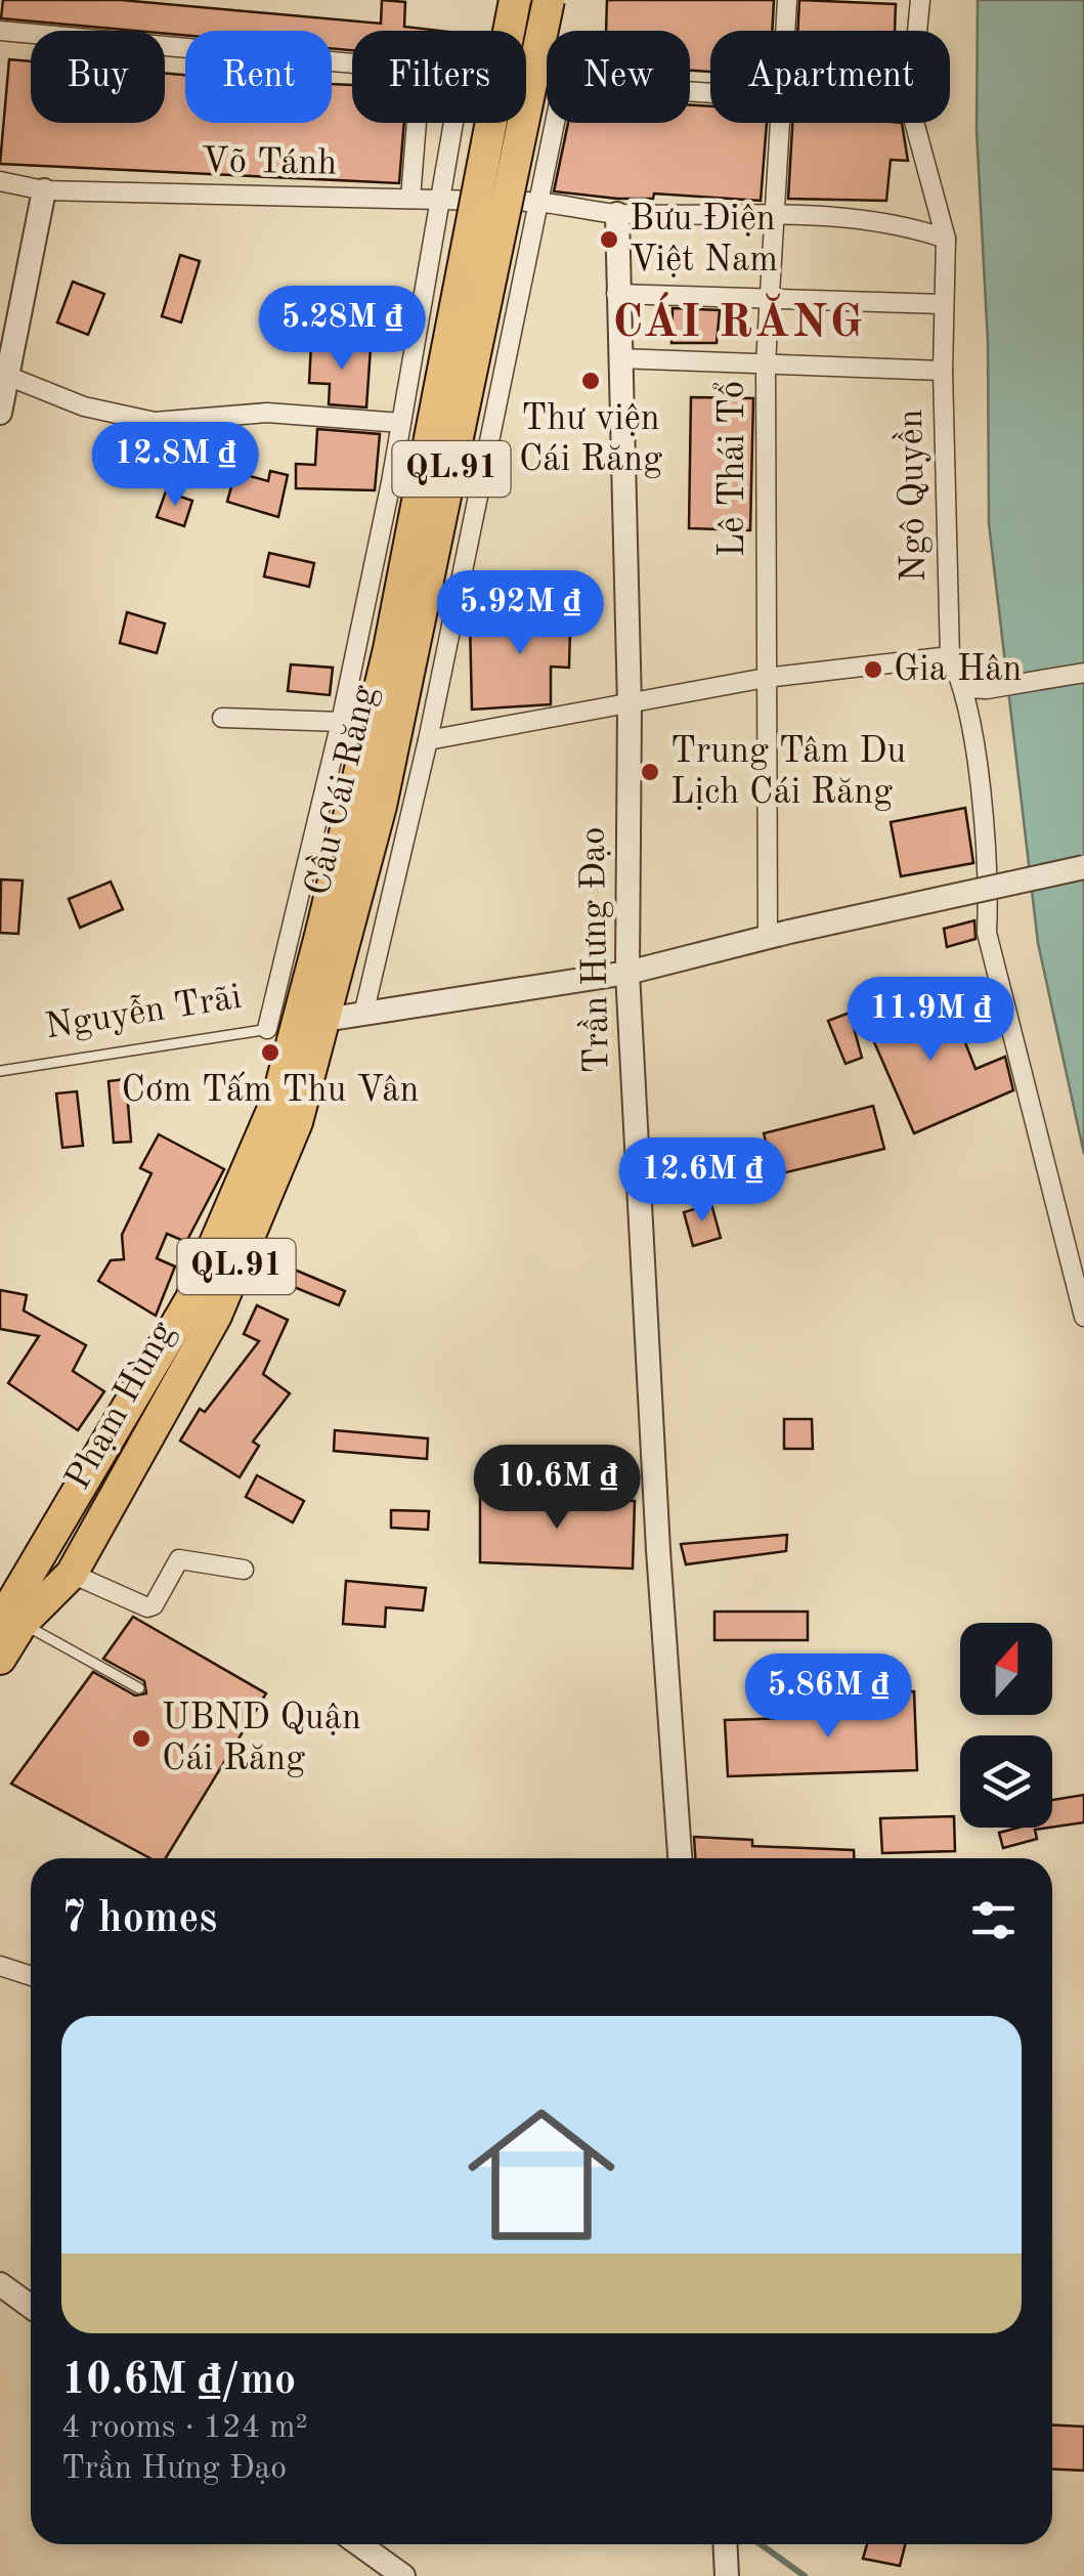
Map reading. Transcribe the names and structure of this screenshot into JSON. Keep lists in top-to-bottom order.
{
  "streets": {
    "highway": ["QL.91", "Cầu Cái Răng", "Phạm Hùng"],
    "street": [
      "Võ Tánh",
      "Lê Thái Tổ",
      "Ngô Quyền",
      "Trần Hưng Đạo",
      "Nguyễn Trãi"
    ]
  },
  "crossings": [
    ["Võ Tánh", "Lê Thái Tổ"],
    ["Võ Tánh", "Ngô Quyền"],
    ["Võ Tánh", "Trần Hưng Đạo"],
    ["Lê Thái Tổ", "Nguyễn Trãi"],
    ["Cầu Cái Răng", "Phạm Hùng"],
    ["Trần Hưng Đạo", "Nguyễn Trãi"],
    ["Nguyễn Trãi", "Phạm Hùng"]
  ],
  "districts": ["CÁI RĂNG"],
  "places": [
    "Bưu Điện Việt Nam",
    "Thư viện Cái Răng",
    "Gia Hân",
    "Trung Tâm Du Lịch Cái Răng",
    "Cơm Tấm Thu Vân",
    "UBND Quận Cái Răng"
  ],
  "north": "top",
  "page": {
    "chip": [
      "Buy",
      "Rent",
      "Filters",
      "New",
      "Apartment"
    ],
    "price": [
      "5.28M ₫",
      "12.8M ₫",
      "5.92M ₫",
      "11.9M ₫",
      "12.6M ₫",
      "10.6M ₫",
      "5.86M ₫"
    ],
    "heading": "7 homes",
    "list": [
      {
        "name": "10.6M ₫/mo",
        "note": "4 rooms · 124 m² · Trần Hưng Đạo"
      }
    ]
  }
}
